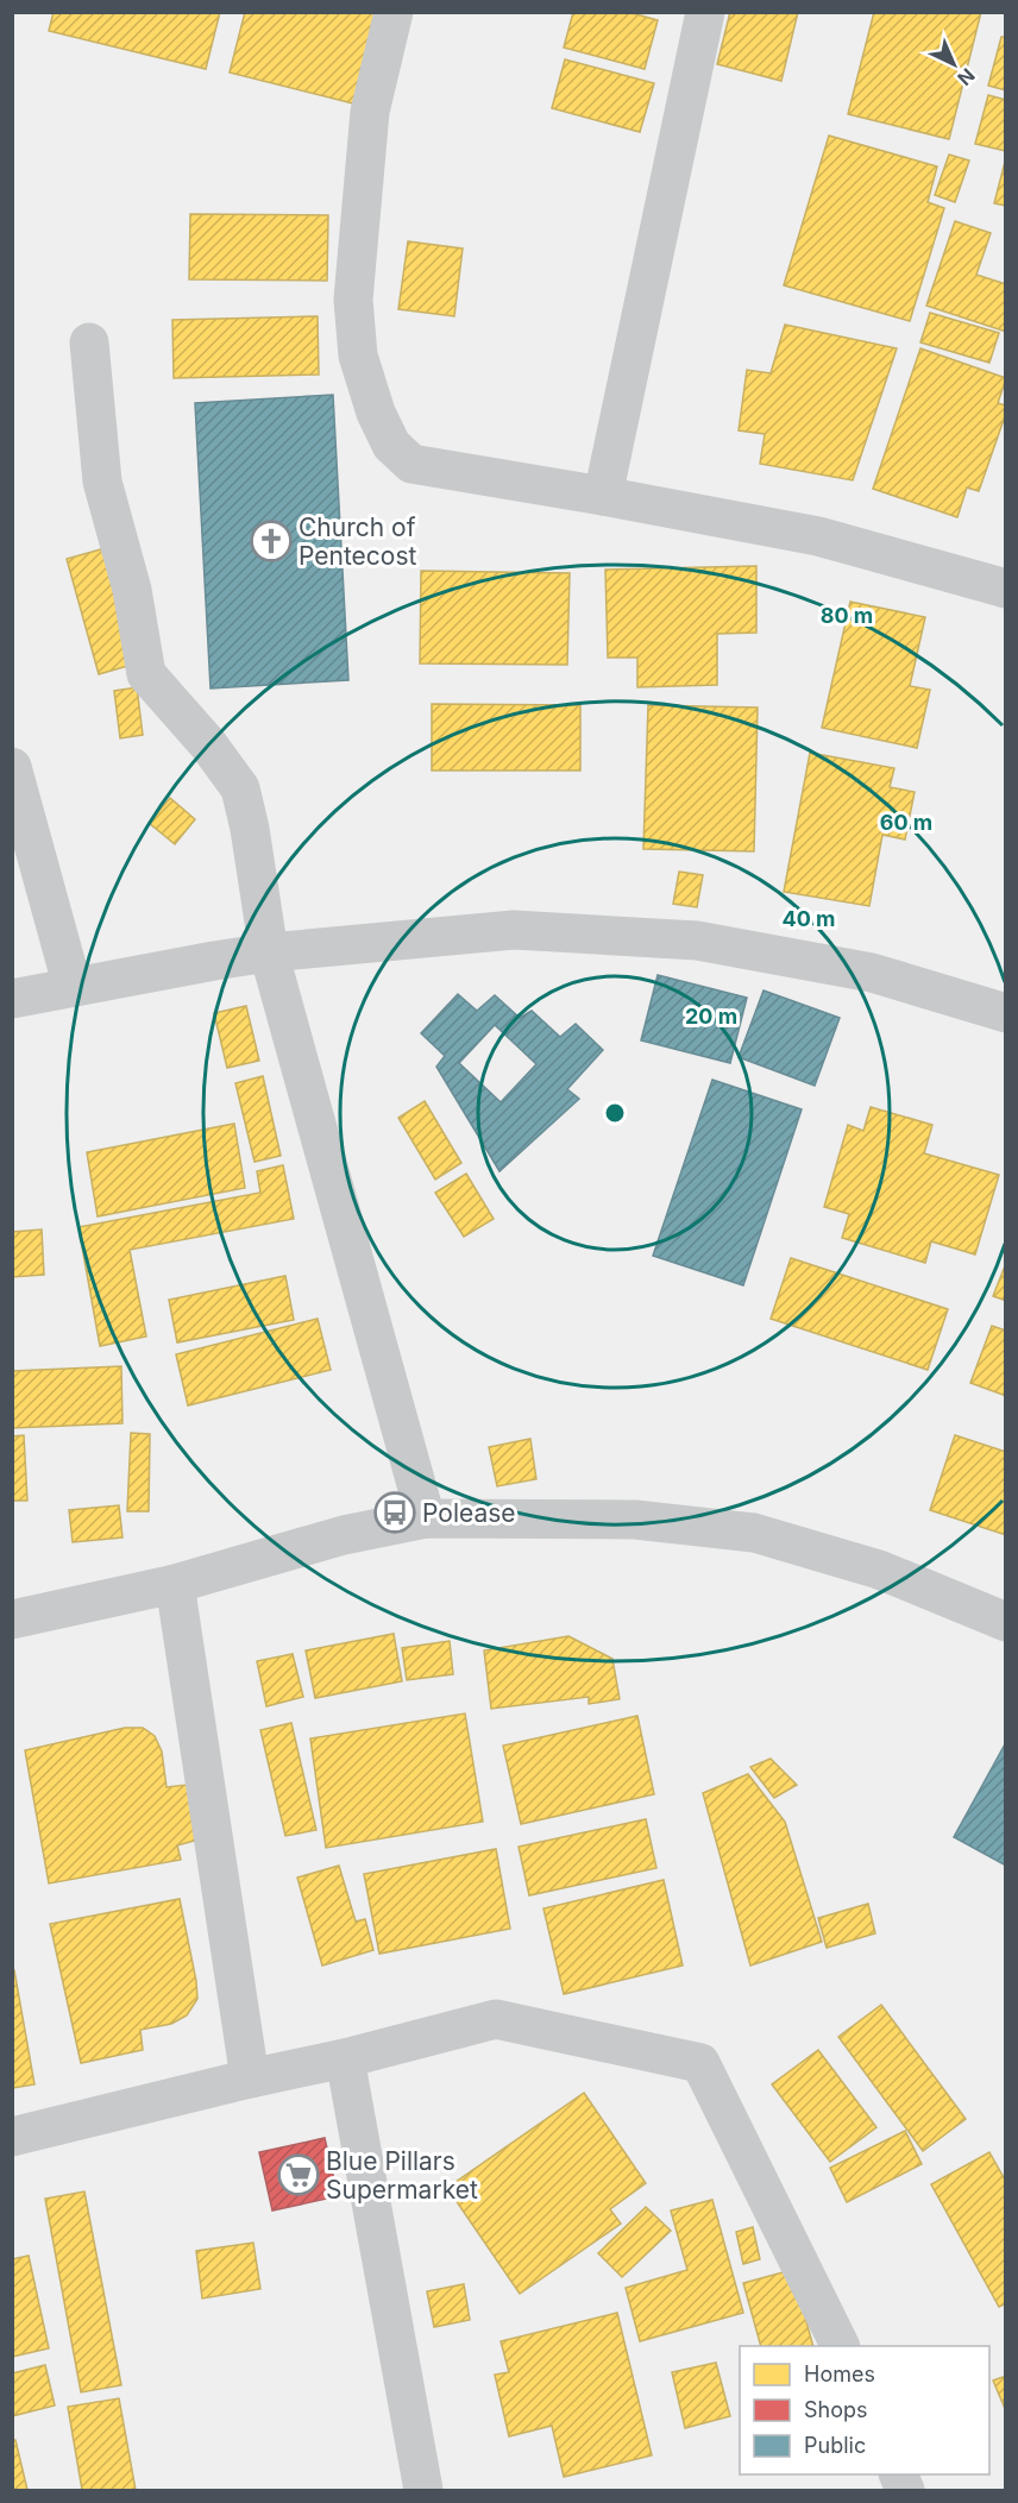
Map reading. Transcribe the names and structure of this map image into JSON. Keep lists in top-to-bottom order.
{
  "places": {
    "church": ["Church of Pentecost"],
    "bus stop": ["Polease"],
    "supermarket": ["Blue Pillars Supermarket"]
  },
  "legend": ["Homes", "Shops", "Public"],
  "north": "bottom right",
  "rings": [
    "80 m",
    "60 m",
    "40 m",
    "20 m"
  ]
}
